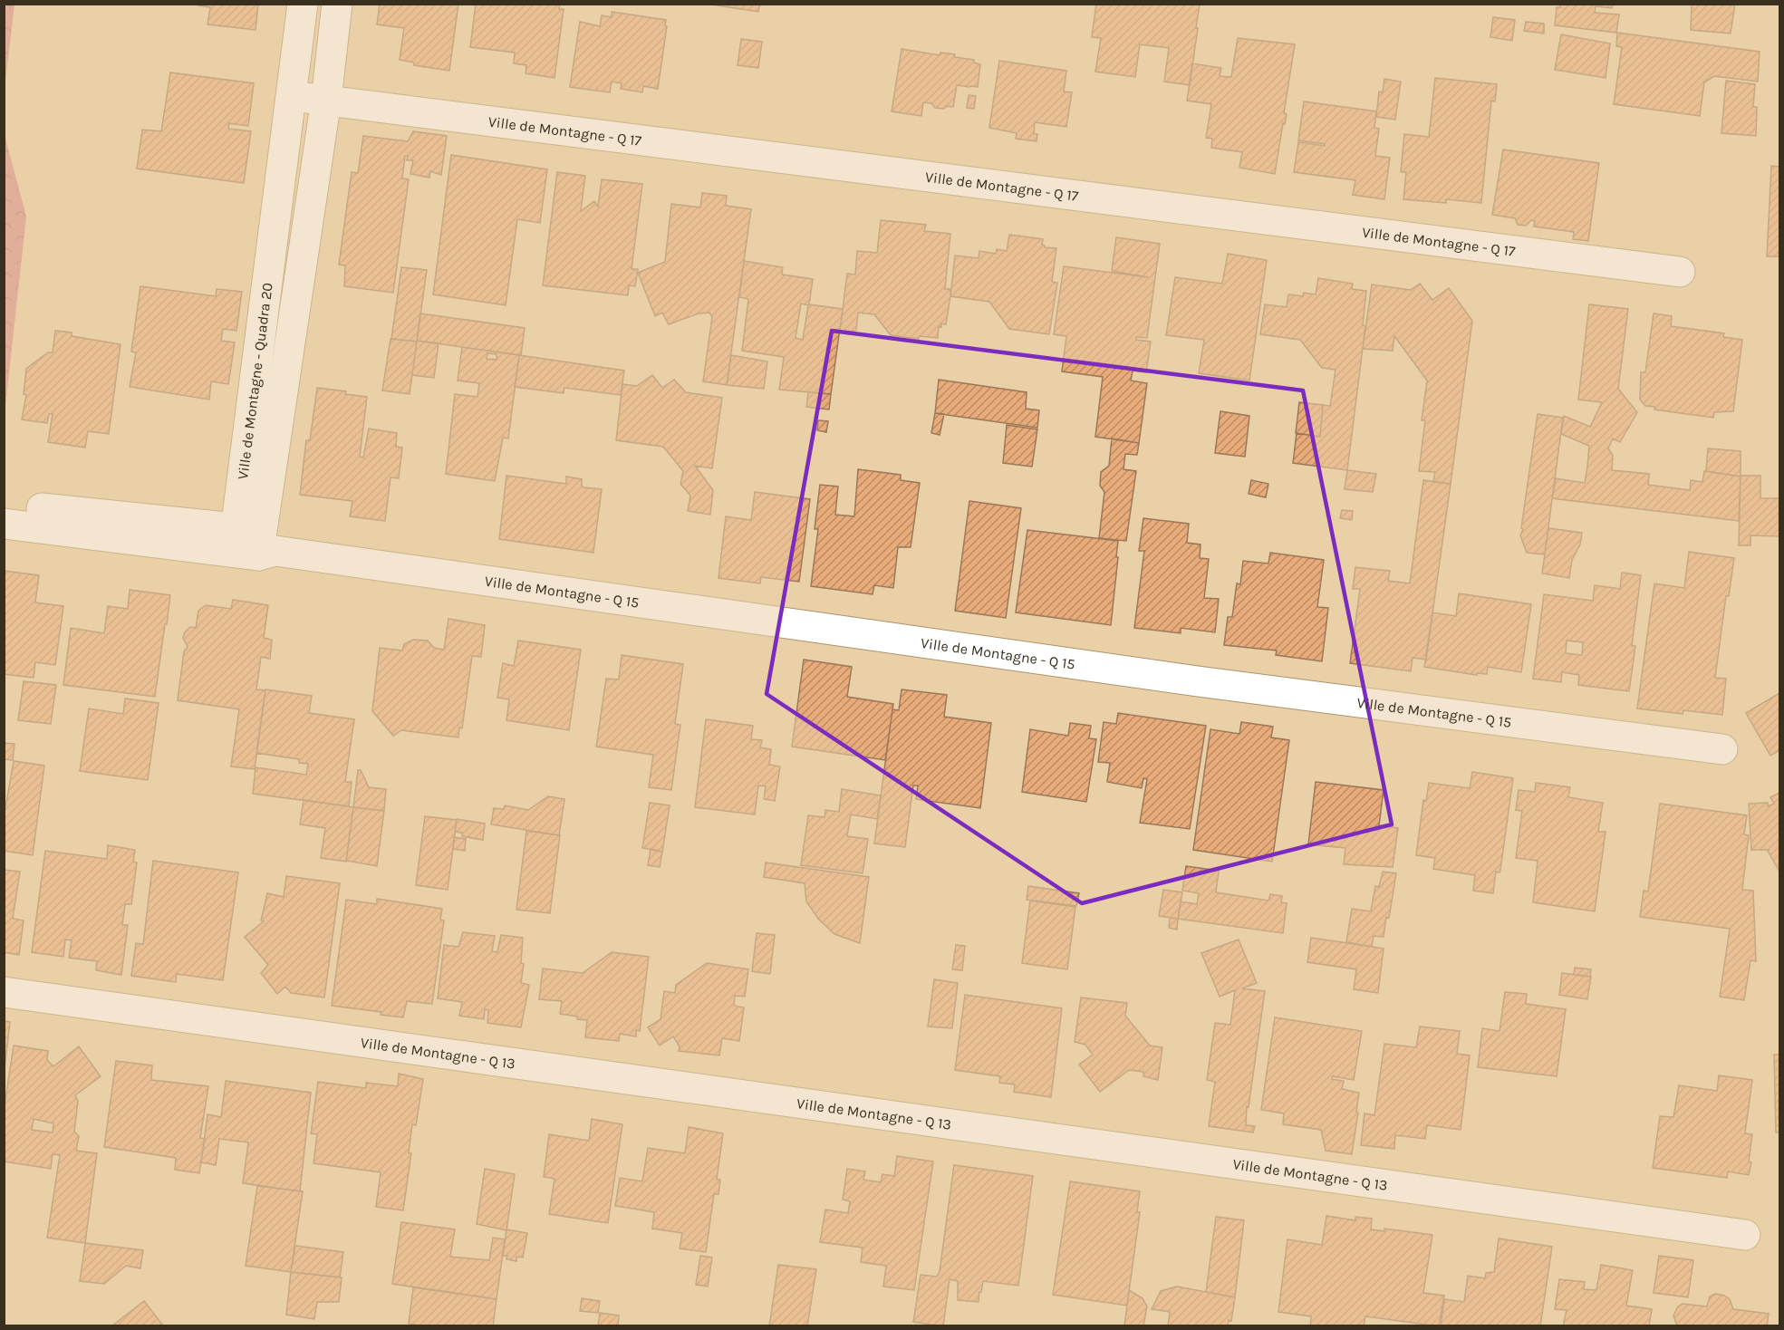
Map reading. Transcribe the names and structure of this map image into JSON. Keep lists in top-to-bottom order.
{
  "streets": {
    "street": [
      "Ville de Montagne - Q 17",
      "Ville de Montagne - Quadra 20",
      "Ville de Montagne - Q 15",
      "Ville de Montagne - Q 13"
    ]
  },
  "crossings": [
    ["Ville de Montagne - Q 17", "Ville de Montagne - Quadra 20"],
    ["Ville de Montagne - Quadra 20", "Ville de Montagne - Q 15"]
  ]
}
